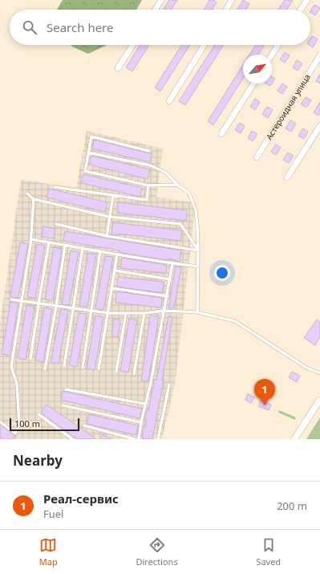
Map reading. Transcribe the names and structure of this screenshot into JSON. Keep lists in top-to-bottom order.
{
  "streets": {
    "street": ["Астероидная улица"]
  },
  "scale_bar": "100 m",
  "north": "top right",
  "page": {
    "search": "Search here",
    "pins": "1",
    "scale": "100 m",
    "heading": "Nearby",
    "list": [
      {
        "mark": "1",
        "name": "Реал-сервис",
        "note": "Fuel",
        "value": "200 m"
      }
    ],
    "nav": ["Map", "Directions", "Saved"]
  }
}
